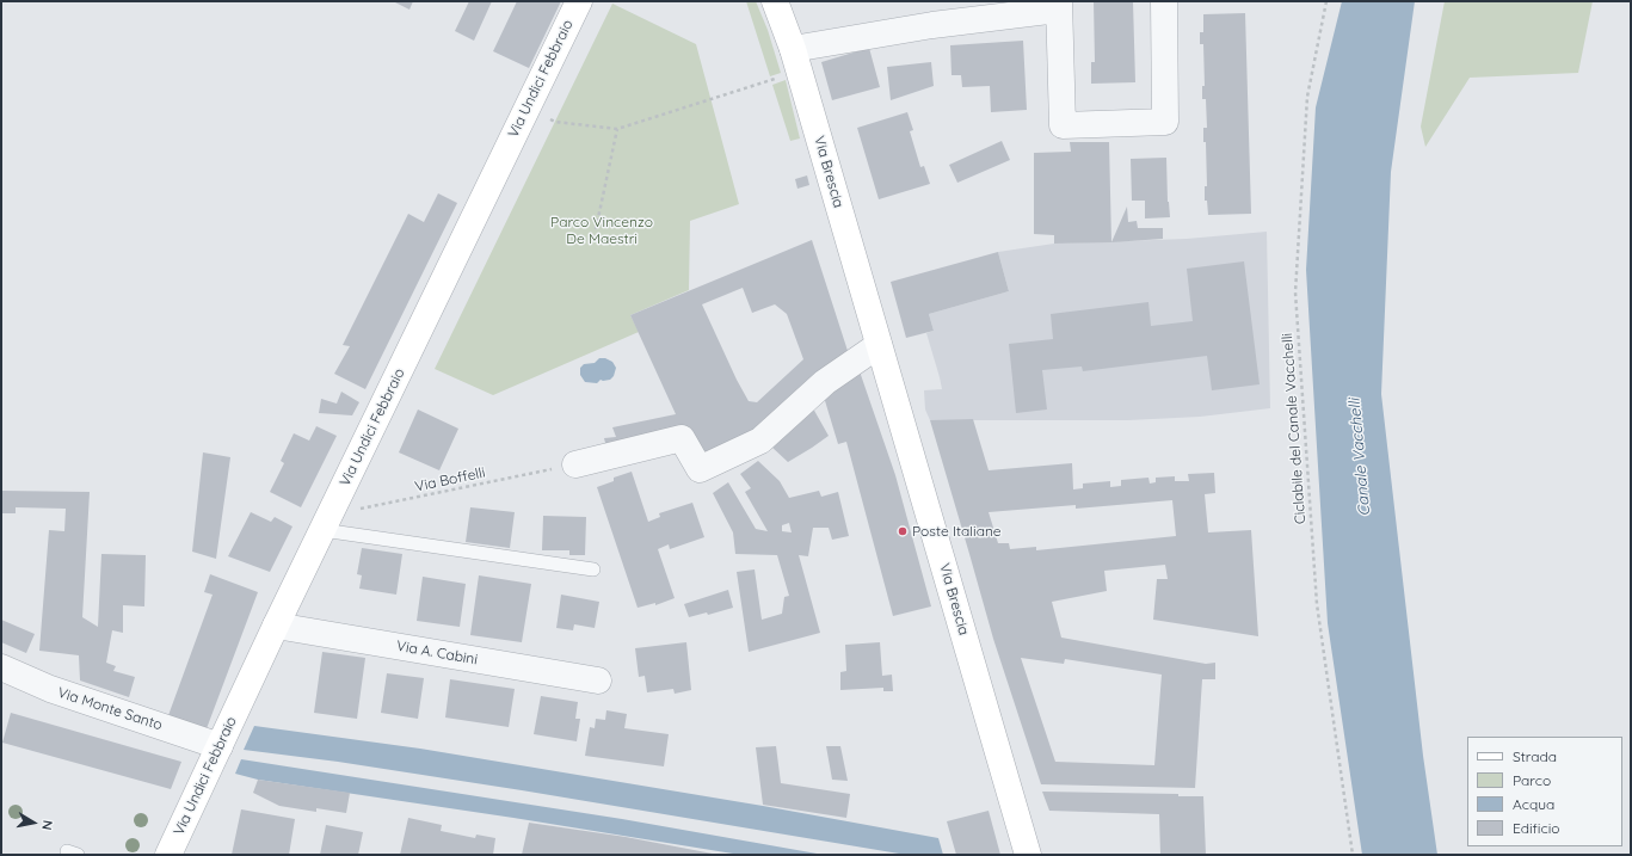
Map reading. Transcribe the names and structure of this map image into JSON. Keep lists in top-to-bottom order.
{
  "streets": {
    "street": [
      "Via Undici Febbraio",
      "Via Brescia",
      "Via A. Cabini",
      "Via Monte Santo"
    ],
    "path": ["Ciclabile del Canale Vacchelli", "Via Boffelli"]
  },
  "crossings": [
    ["Via Undici Febbraio", "Via Boffelli"],
    ["Via Undici Febbraio", "Via A. Cabini"],
    ["Via Undici Febbraio", "Via Monte Santo"]
  ],
  "water": ["Canale Vacchelli"],
  "parks": ["Parco Vincenzo De Maestri"],
  "places": ["Poste Italiane"],
  "legend": [
    "Strada",
    "Parco",
    "Acqua",
    "Edificio"
  ],
  "north": "right"
}
